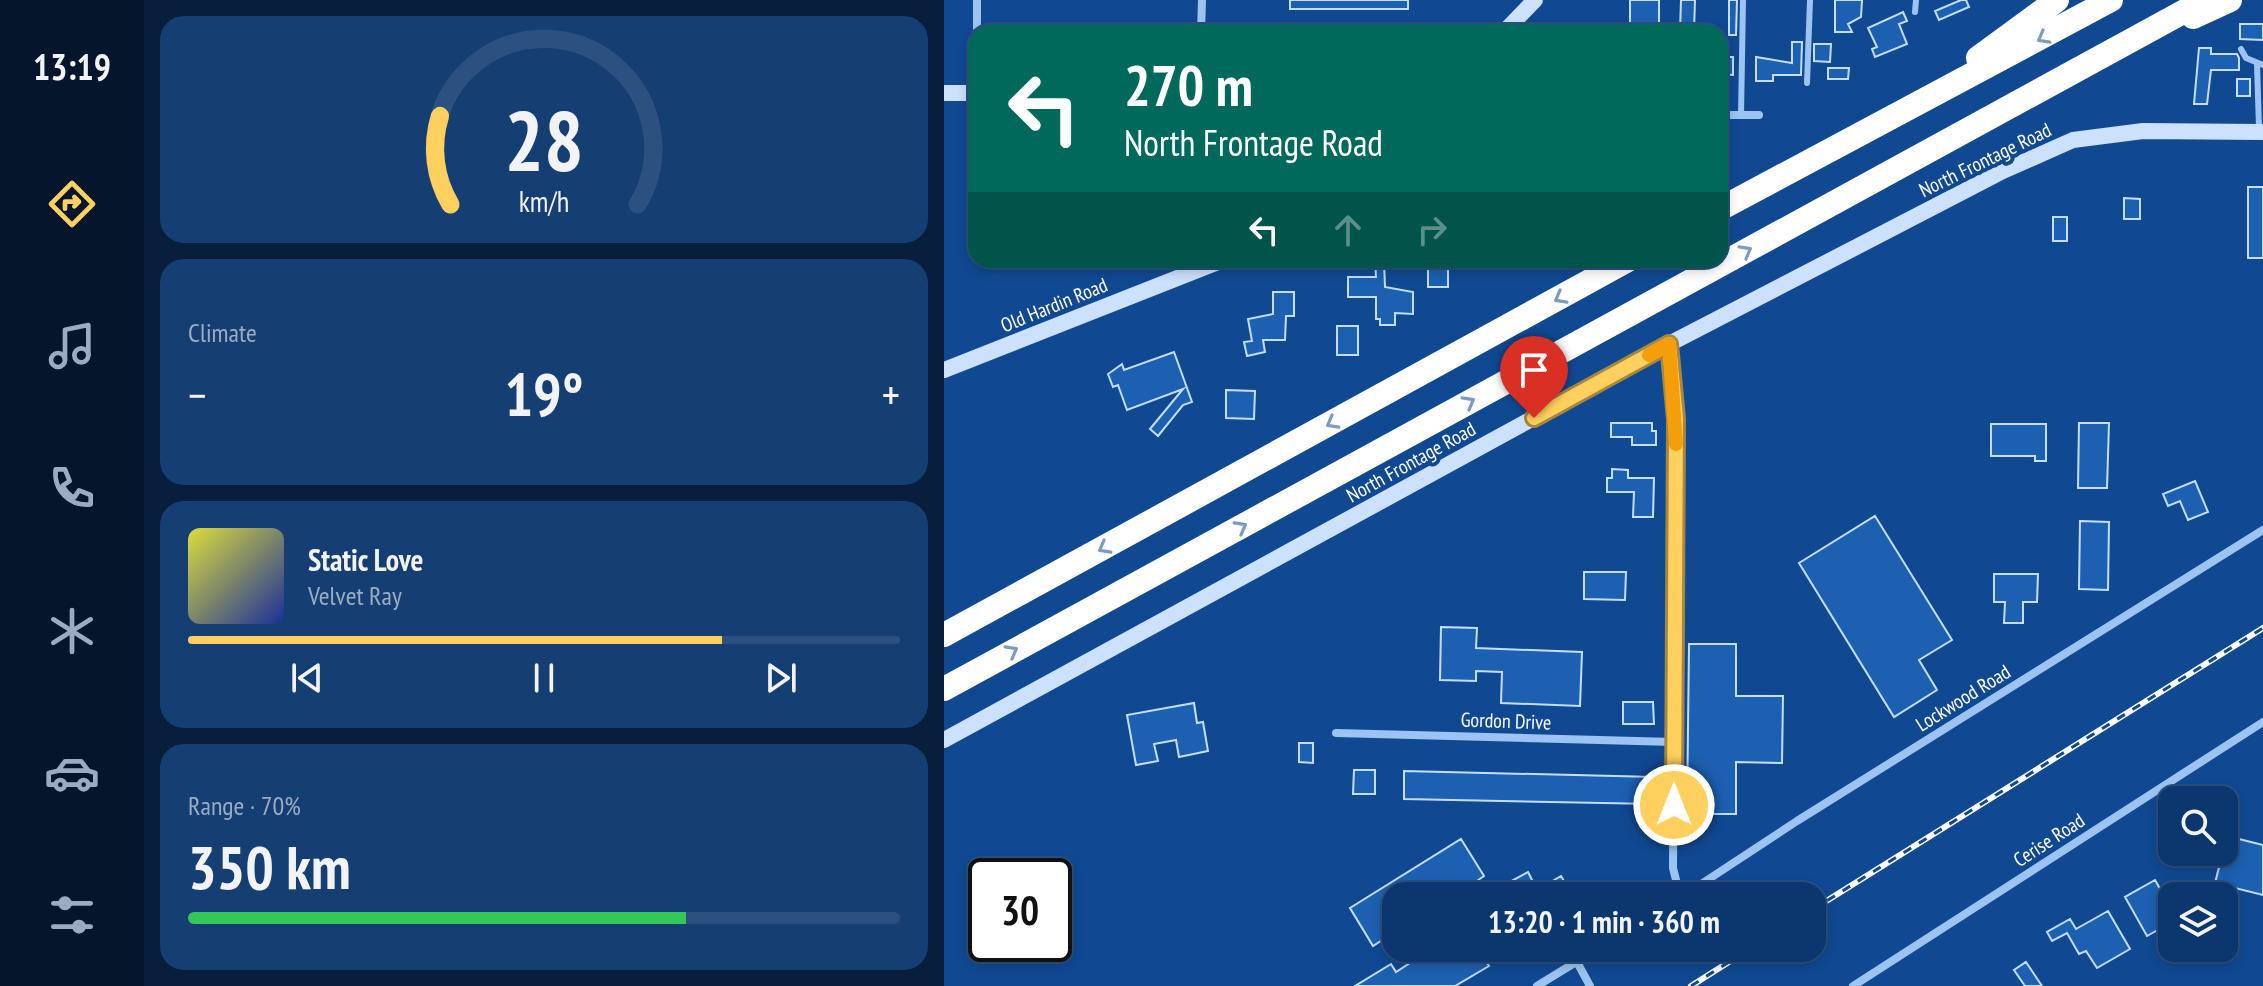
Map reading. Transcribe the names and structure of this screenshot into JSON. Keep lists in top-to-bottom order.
{
  "streets": {
    "street": [
      "North Frontage Road",
      "Old Hardin Road",
      "Lockwood Road",
      "Gordon Drive",
      "Cerise Road"
    ]
  },
  "page": {
    "tabs": "13:19",
    "turn": ["270 m", "North Frontage Road"],
    "tile": [
      "Climate",
      ["Range · 70%", "350 km"]
    ],
    "heat": ["−", "19°", "+"],
    "song": ["Static Love", "Velvet Ray"],
    "limit": "30",
    "trip": "13:20 · 1 min · 360 m",
    "gauge": ["28", "km/h"]
  }
}
